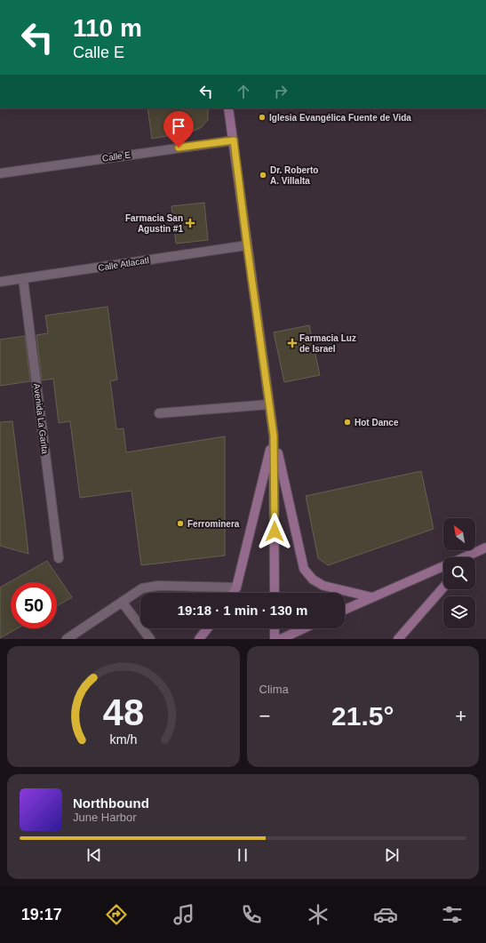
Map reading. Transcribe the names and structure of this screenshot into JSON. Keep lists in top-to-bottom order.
{
  "streets": {
    "street": ["Calle E", "Calle Atlacatl", "Avenida La Garita"]
  },
  "crossings": [
    ["Calle Atlacatl", "Avenida La Garita"]
  ],
  "places": {
    "other": [
      "Iglesia Evangélica Fuente de Vida",
      "Dr. Roberto A. Villalta",
      "Hot Dance",
      "Ferrominera"
    ],
    "health": ["Farmacia San Agustin #1", "Farmacia Luz de Israel"]
  },
  "north": "top left",
  "page": {
    "turn": ["110 m", "Calle E"],
    "limit": "50",
    "trip": "19:18 · 1 min · 130 m",
    "tile": "Clima",
    "heat": ["−", "21.5°", "+"],
    "song": ["Northbound", "June Harbor"],
    "tabs": "19:17",
    "gauge": ["48", "km/h"]
  }
}
